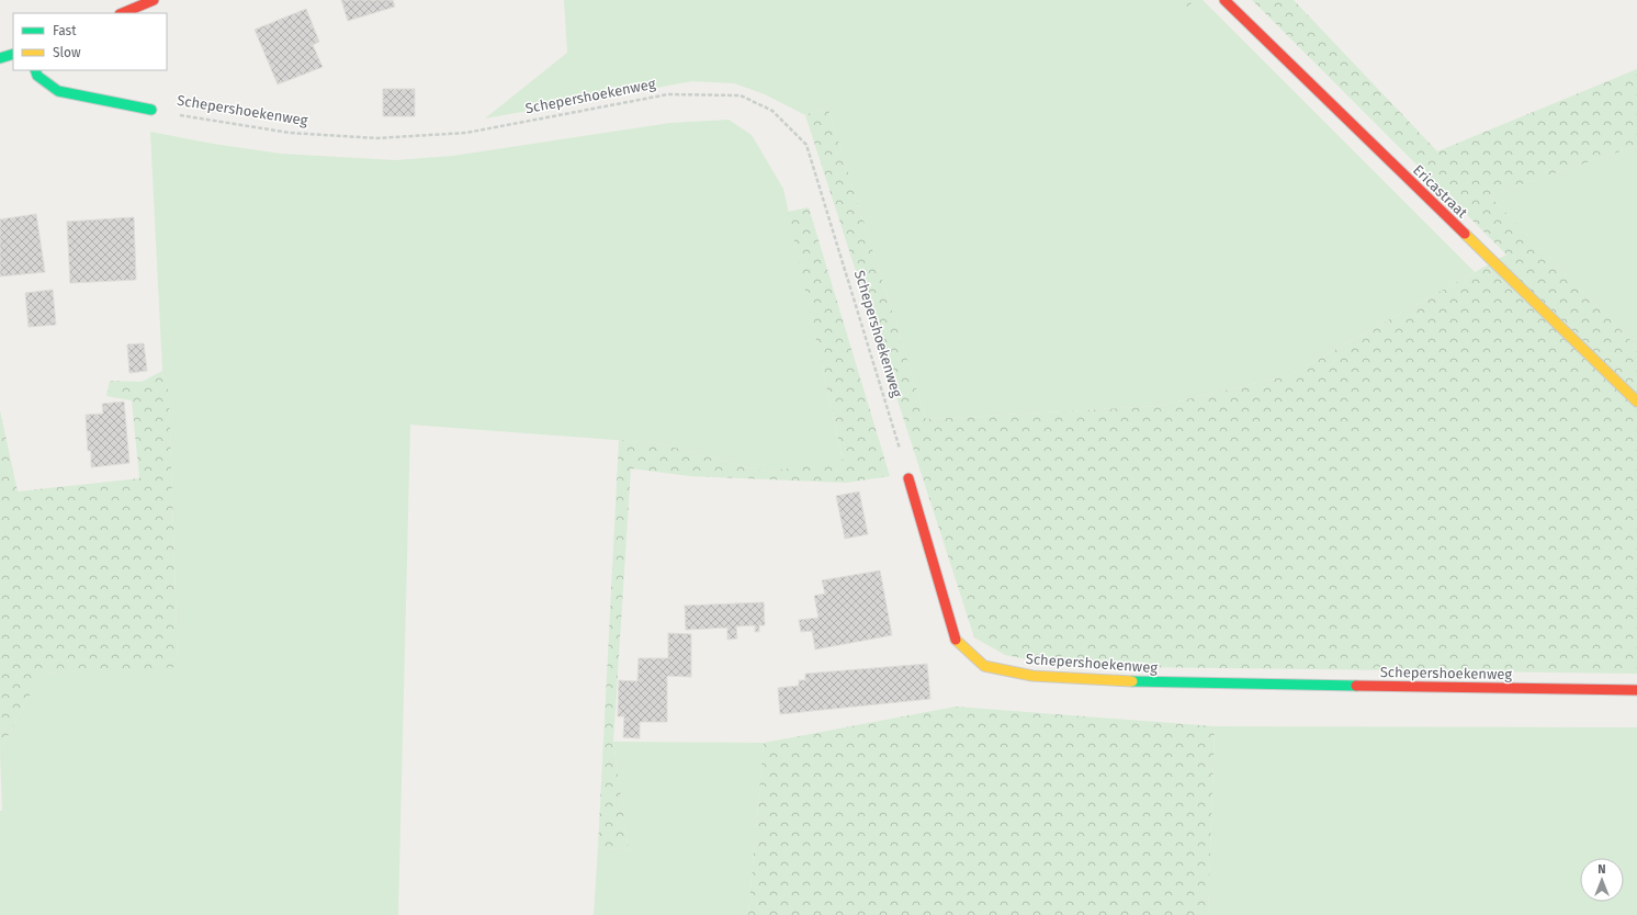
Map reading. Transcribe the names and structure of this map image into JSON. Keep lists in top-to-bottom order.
{
  "streets": {
    "street": ["Schepershoekenweg", "Ericastraat"]
  },
  "legend": ["Fast", "Slow"],
  "north": "top"
}
